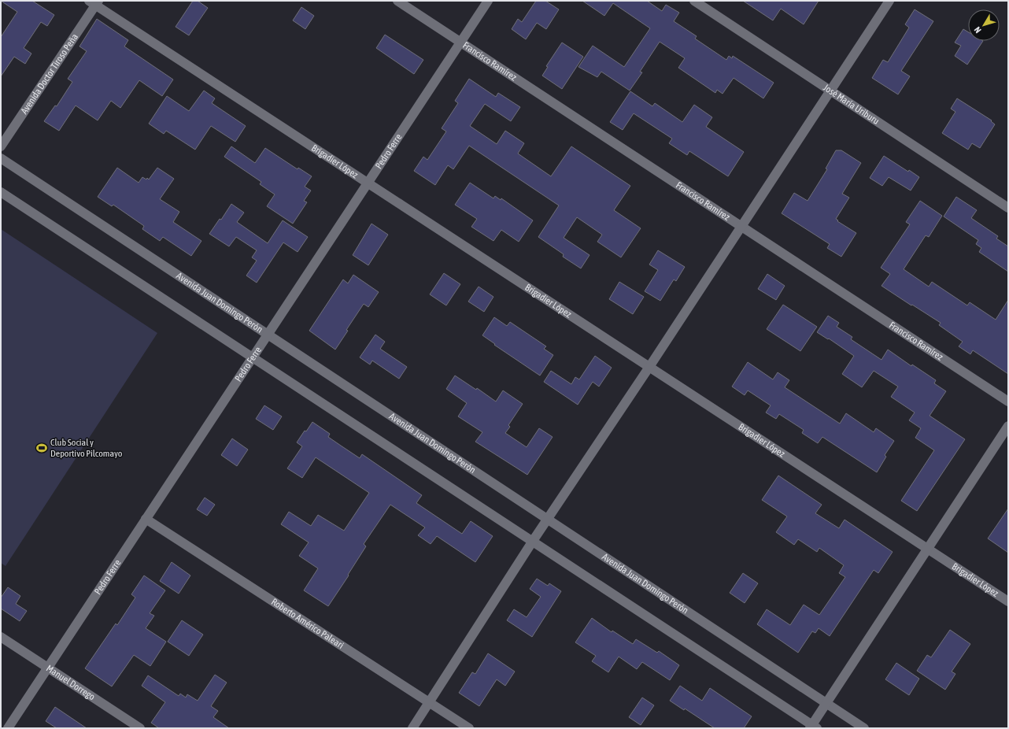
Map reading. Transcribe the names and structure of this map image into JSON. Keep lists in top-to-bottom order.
{
  "streets": {
    "street": [
      "Francisco Ramírez",
      "Avenida Doctor Tiroso Peña",
      "José María Uriburu",
      "Pedro Ferre",
      "Brigadier López",
      "Avenida Juan Domingo Perón",
      "Roberto Américo Paleari",
      "Manuel Dorrego"
    ]
  },
  "crossings": [
    ["Francisco Ramírez", "Pedro Ferre"],
    ["Avenida Doctor Tiroso Peña", "Brigadier López"],
    ["Pedro Ferre", "Brigadier López"],
    ["Pedro Ferre", "Avenida Juan Domingo Perón"],
    ["Pedro Ferre", "Roberto Américo Paleari"],
    ["Pedro Ferre", "Manuel Dorrego"]
  ],
  "places": {
    "sports": ["Club Social y Deportivo Pilcomayo"]
  },
  "north": "bottom left"
}
